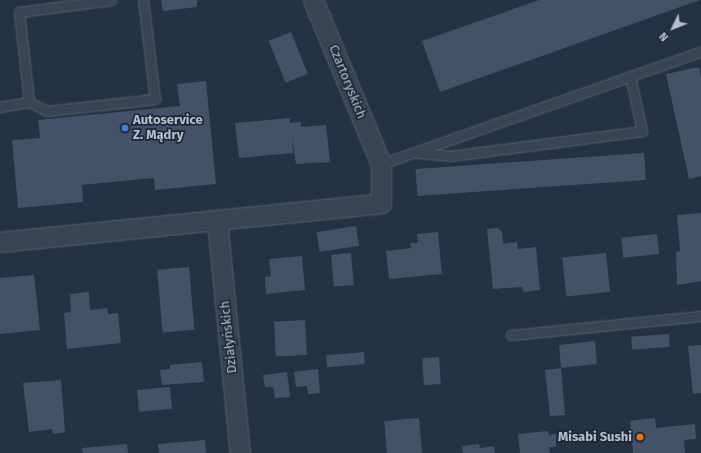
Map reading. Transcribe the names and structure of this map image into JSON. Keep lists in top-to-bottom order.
{
  "streets": {
    "street": ["Czartoryskich", "Działyńskich"]
  },
  "places": ["Autoservice Z. Mądry", "Misabi Sushi"],
  "north": "bottom left"
}
